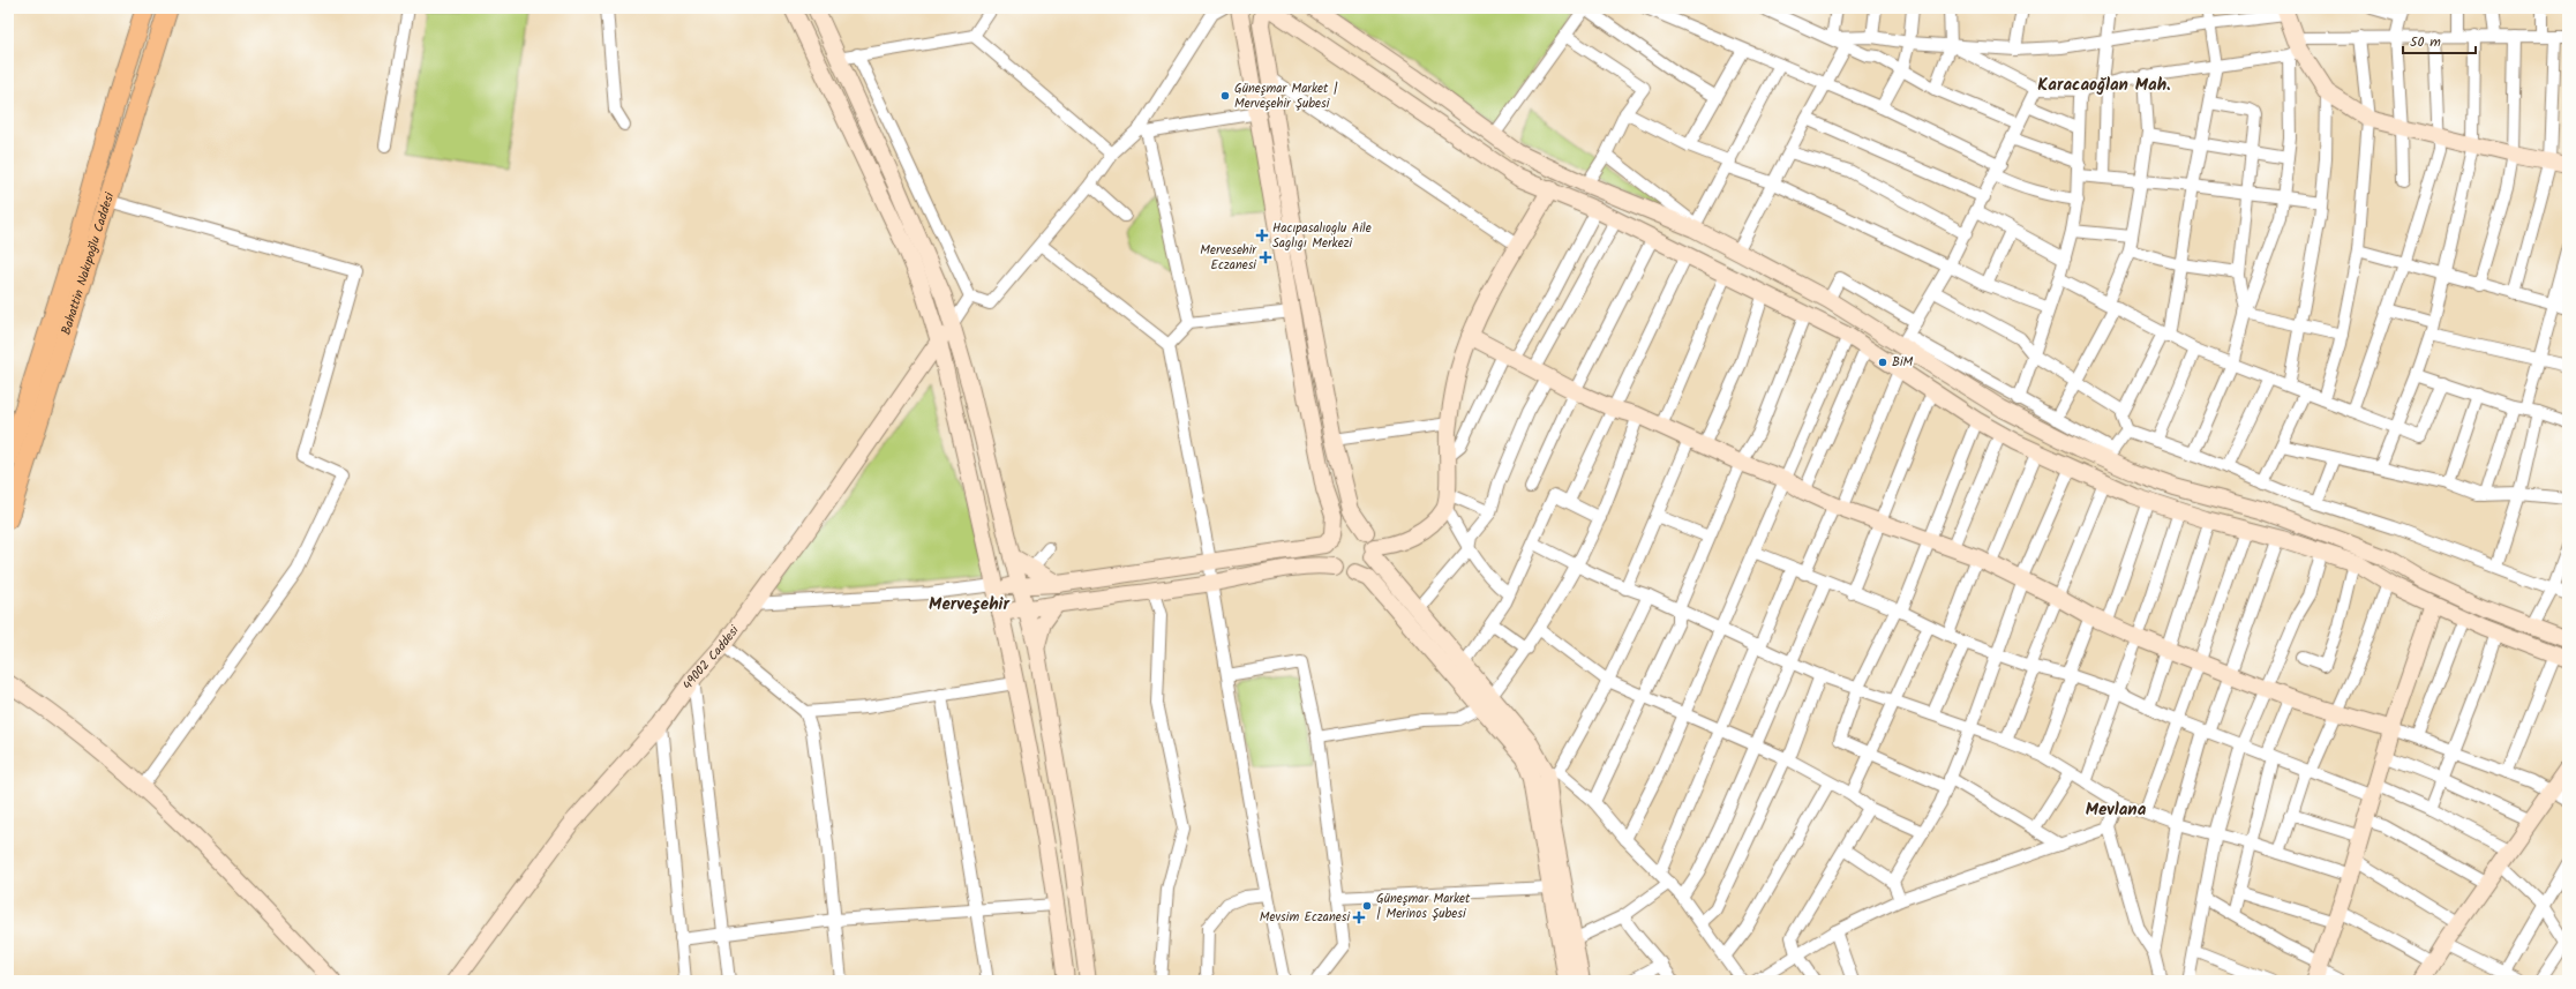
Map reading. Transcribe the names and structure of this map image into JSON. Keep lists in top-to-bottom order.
{
  "streets": {
    "main road": ["Bahattin Nakıpoğlu Caddesi"],
    "street": ["49002 Caddesi"]
  },
  "districts": ["Karacaoğlan Mah.", "Merveşehir", "Mevlana"],
  "places": {
    "other": ["Güneşmar Market | Merveşehir Şubesi", "BiM", "Güneşmar Market | Merinos Şubesi"],
    "health": ["Hacıpasalıoglu Aile Saglıgı Merkezi", "Mervesehir Eczanesi", "Mevsim Eczanesi"]
  },
  "scale_bar": "50 m"
}
